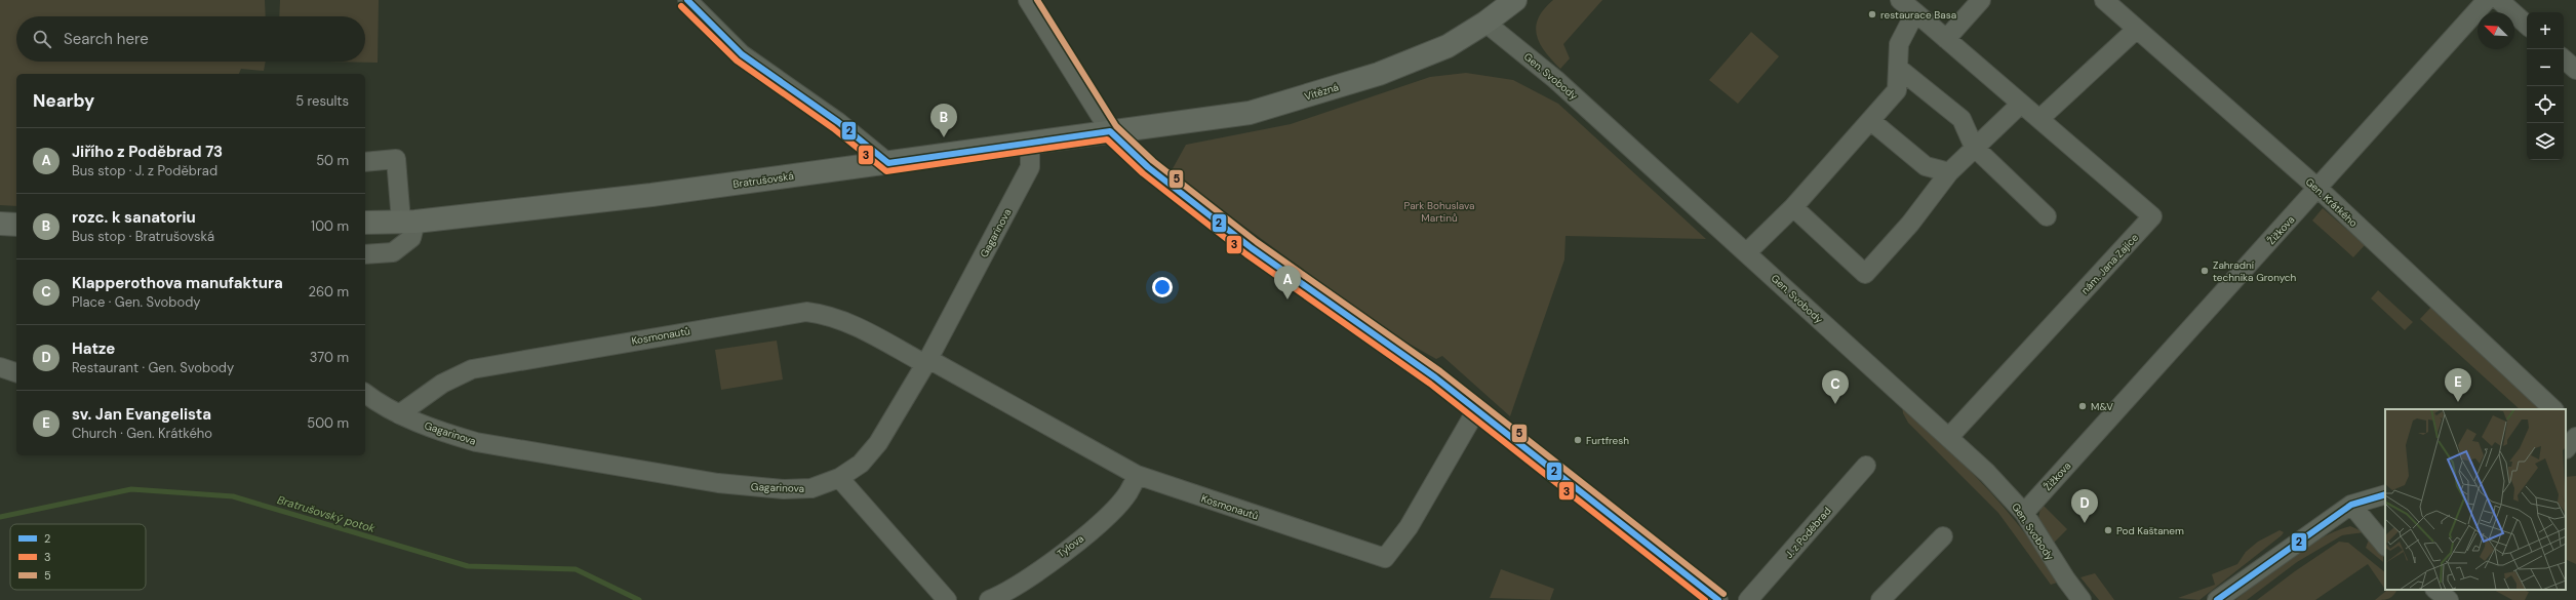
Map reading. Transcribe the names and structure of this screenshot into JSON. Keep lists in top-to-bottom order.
{
  "streets": {
    "main road": ["Vítězná", "Bratrušovská"],
    "street": [
      "Gen. Svobody",
      "Gen. Krátkého",
      "Žižkova",
      "Gagarinova",
      "nám. Jana Zajíce",
      "Kosmonautů",
      "J. z Poděbrad",
      "Tylova"
    ]
  },
  "crossings": [
    ["Gen. Svobody", "Vítězná"],
    ["Gen. Svobody", "Žižkova"],
    ["Gen. Svobody", "nám. Jana Zajíce"],
    ["Vítězná", "Bratrušovská"],
    ["Bratrušovská", "Gagarinova"],
    ["Gen. Krátkého", "Žižkova"],
    ["Gagarinova", "Kosmonautů"],
    ["Kosmonautů", "Tylova"]
  ],
  "water": ["Bratrušovský potok"],
  "parks": ["Park Bohuslava Martinů"],
  "places": [
    "restaurace Basa",
    "Zahradní technika Gronych",
    "M&V",
    "Furtfresh",
    "Pod Kaštanem"
  ],
  "lines": ["transit line 2", "transit line 5", "transit line 3"],
  "legend": ["2", "3", "5"],
  "north": "top left",
  "page": {
    "map_buttons": ["+", "−"],
    "search": "Search here",
    "heading": ["Nearby", "5 results"],
    "pins": [
      "B",
      "A",
      "E",
      "C",
      "D"
    ],
    "list": [
      {
        "mark": "A",
        "name": "Jiřího z Poděbrad 73",
        "note": "Bus stop · J. z Poděbrad",
        "value": "50 m"
      },
      {
        "mark": "B",
        "name": "rozc. k sanatoriu",
        "note": "Bus stop · Bratrušovská",
        "value": "100 m"
      },
      {
        "mark": "C",
        "name": "Klapperothova manufaktura",
        "note": "Place · Gen. Svobody",
        "value": "260 m"
      },
      {
        "mark": "D",
        "name": "Hatze",
        "note": "Restaurant · Gen. Svobody",
        "value": "370 m"
      },
      {
        "mark": "E",
        "name": "sv. Jan Evangelista",
        "note": "Church · Gen. Krátkého",
        "value": "500 m"
      }
    ]
  }
}
